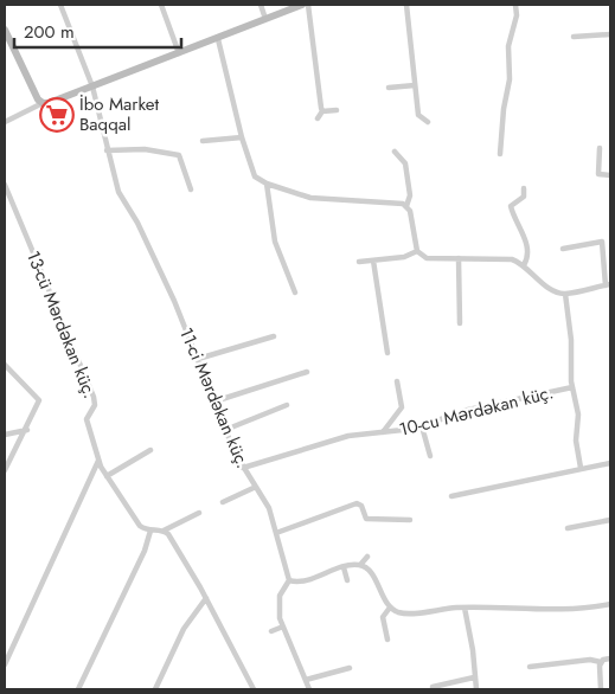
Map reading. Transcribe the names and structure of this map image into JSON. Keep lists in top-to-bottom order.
{
  "streets": {
    "street": ["13-cü Mərdəkan küç.", "11-ci Mərdəkan küç.", "10-cu Mərdəkan küç."]
  },
  "crossings": [
    ["11-ci Mərdəkan küç.", "10-cu Mərdəkan küç."]
  ],
  "places": {
    "supermarket": ["İbo Market Baqqal"]
  },
  "scale_bar": "200 m"
}
